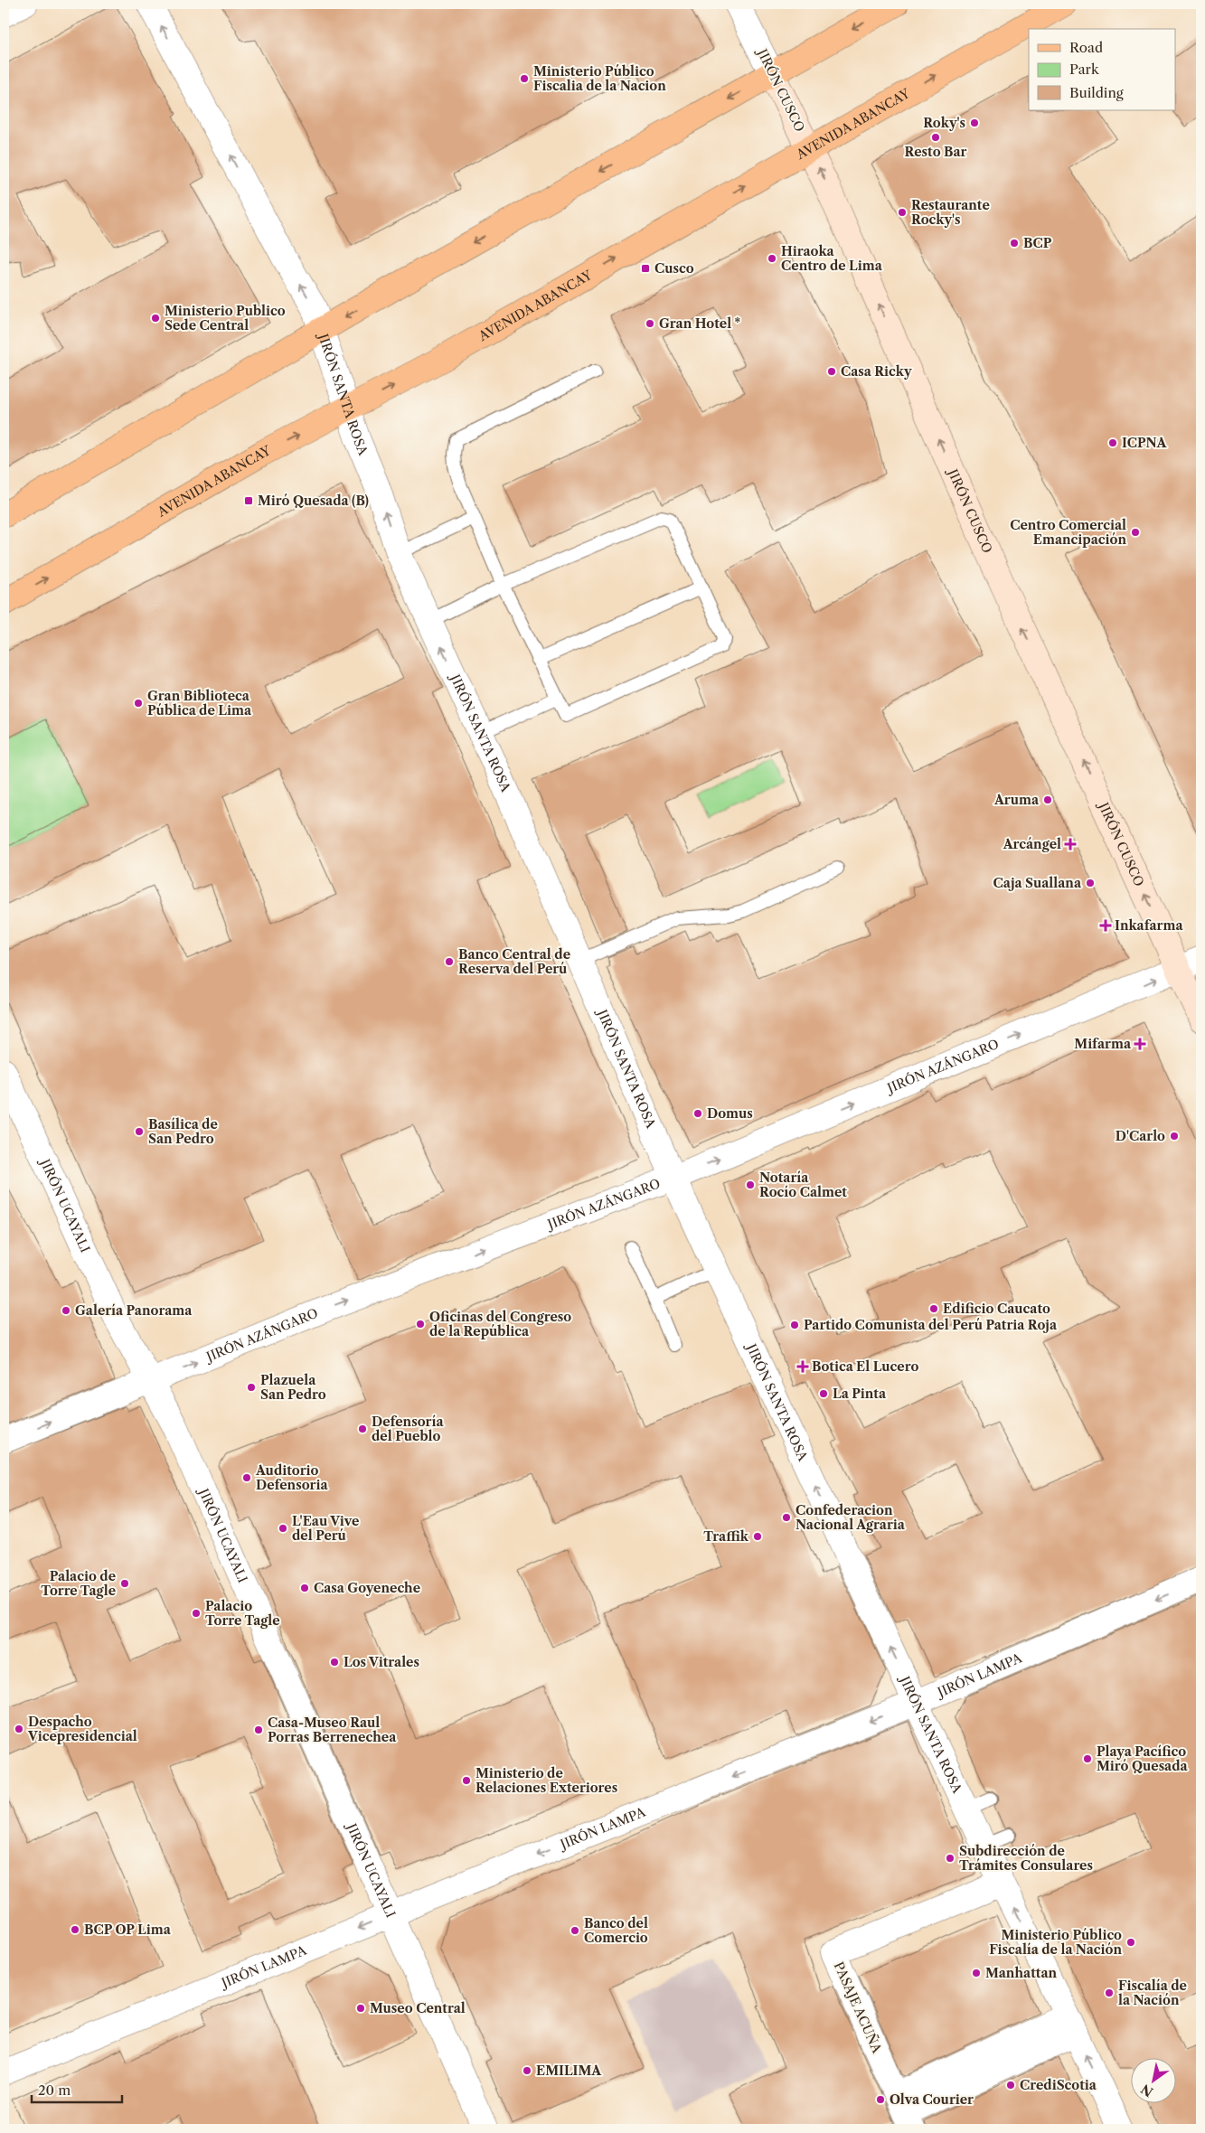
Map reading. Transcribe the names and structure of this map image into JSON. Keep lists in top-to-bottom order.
{
  "streets": {
    "main road": ["AVENIDA ABANCAY"],
    "street": [
      "JIRÓN CUSCO",
      "JIRÓN SANTA ROSA",
      "JIRÓN AZÁNGARO",
      "JIRÓN UCAYALI",
      "JIRÓN LAMPA",
      "PASAJE ACUÑA"
    ]
  },
  "crossings": [
    ["JIRÓN CUSCO", "AVENIDA ABANCAY"],
    ["JIRÓN CUSCO", "JIRÓN AZÁNGARO"],
    ["AVENIDA ABANCAY", "JIRÓN SANTA ROSA"],
    ["JIRÓN SANTA ROSA", "JIRÓN AZÁNGARO"],
    ["JIRÓN SANTA ROSA", "JIRÓN LAMPA"],
    ["JIRÓN SANTA ROSA", "PASAJE ACUÑA"],
    ["JIRÓN AZÁNGARO", "JIRÓN UCAYALI"],
    ["JIRÓN UCAYALI", "JIRÓN LAMPA"]
  ],
  "one_way": [
    "JIRÓN CUSCO",
    "JIRÓN SANTA ROSA",
    "JIRÓN AZÁNGARO",
    "JIRÓN LAMPA"
  ],
  "places": {
    "other": [
      "Ministerio Público Fiscalia de la Nacion",
      "Roky's",
      "Resto Bar",
      "Restaurante Rocky's",
      "BCP",
      "Hiraoka Centro de Lima",
      "Ministerio Publico Sede Central",
      "Gran Hotel *",
      "Casa Ricky",
      "ICPNA",
      "Centro Comercial Emancipación",
      "Gran Biblioteca Pública de Lima",
      "Aruma",
      "Caja Suallana",
      "Banco Central de Reserva del Perú",
      "Domus",
      "Basílica de San Pedro",
      "D'Carlo",
      "Notaría Rocío Calmet",
      "Edificio Caucato",
      "Galería Panorama",
      "Oficinas del Congreso de la República",
      "Partido Comunista del Perú Patria Roja",
      "Plazuela San Pedro",
      "La Pinta",
      "Defensoría del Pueblo",
      "Auditorio Defensoria",
      "Confederacion Nacional Agraria",
      "L'Eau Vive del Perú",
      "Traffik",
      "Palacio de Torre Tagle",
      "Casa Goyeneche",
      "Palacio Torre Tagle",
      "Los Vitrales",
      "Despacho Vicepresidencial",
      "Casa-Museo Raul Porras Berrenechea",
      "Playa Pacífico Miró Quesada",
      "Ministerio de Relaciones Exteriores",
      "Subdirección de Trámites Consulares",
      "BCP OP Lima",
      "Banco del Comercio",
      "Ministerio Público Fiscalía de la Nación",
      "Manhattan",
      "Fiscalía de la Nación",
      "Museo Central",
      "EMILIMA",
      "CrediScotia",
      "Olva Courier"
    ],
    "transit": ["Cusco", "Miró Quesada (B)"],
    "health": [
      "Arcángel",
      "Inkafarma",
      "Mifarma",
      "Botica El Lucero"
    ]
  },
  "legend": ["Road", "Park", "Building"],
  "scale_bar": "20 m",
  "north": "bottom left"
}
